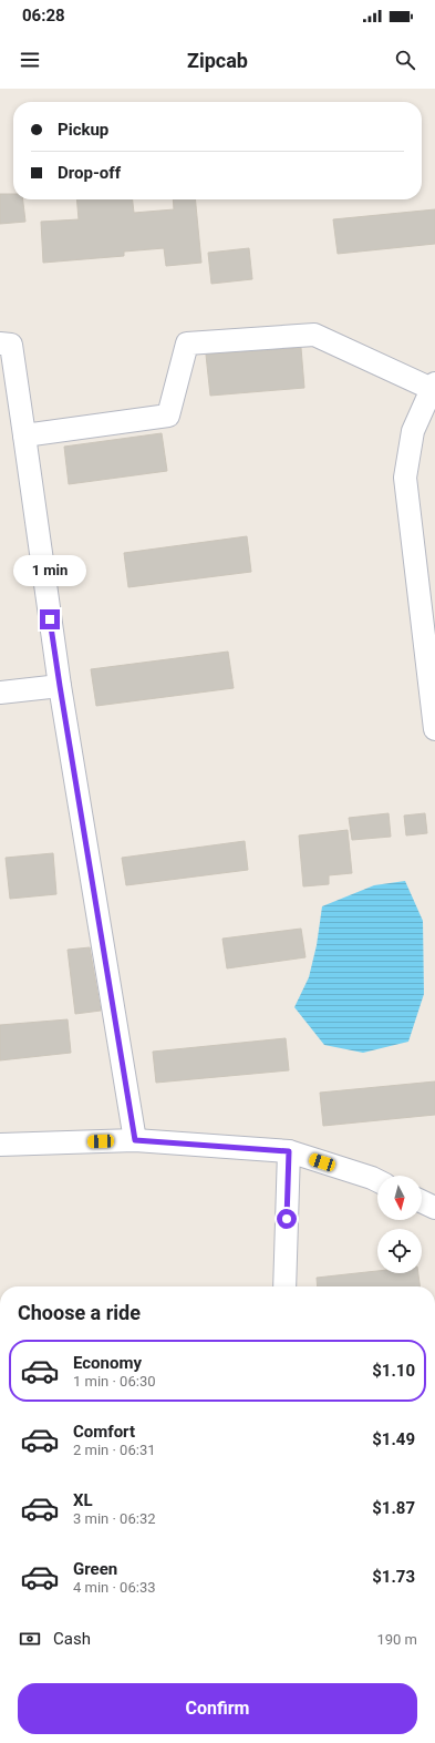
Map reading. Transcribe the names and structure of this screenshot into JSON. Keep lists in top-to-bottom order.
{
  "north": "bottom",
  "page": {
    "status": "06:28",
    "header": "Zipcab",
    "banner": ["Pickup", "Drop-off"],
    "bubble": "1 min",
    "heading": "Choose a ride",
    "list": [
      {
        "name": "Economy",
        "note": "1 min · 06:30",
        "value": "$1.10"
      },
      {
        "name": "Comfort",
        "note": "2 min · 06:31",
        "value": "$1.49"
      },
      {
        "name": "XL",
        "note": "3 min · 06:32",
        "value": "$1.87"
      },
      {
        "name": "Green",
        "note": "4 min · 06:33",
        "value": "$1.73"
      }
    ],
    "pay": ["Cash", "190 m"],
    "buttons": "Confirm"
  }
}
